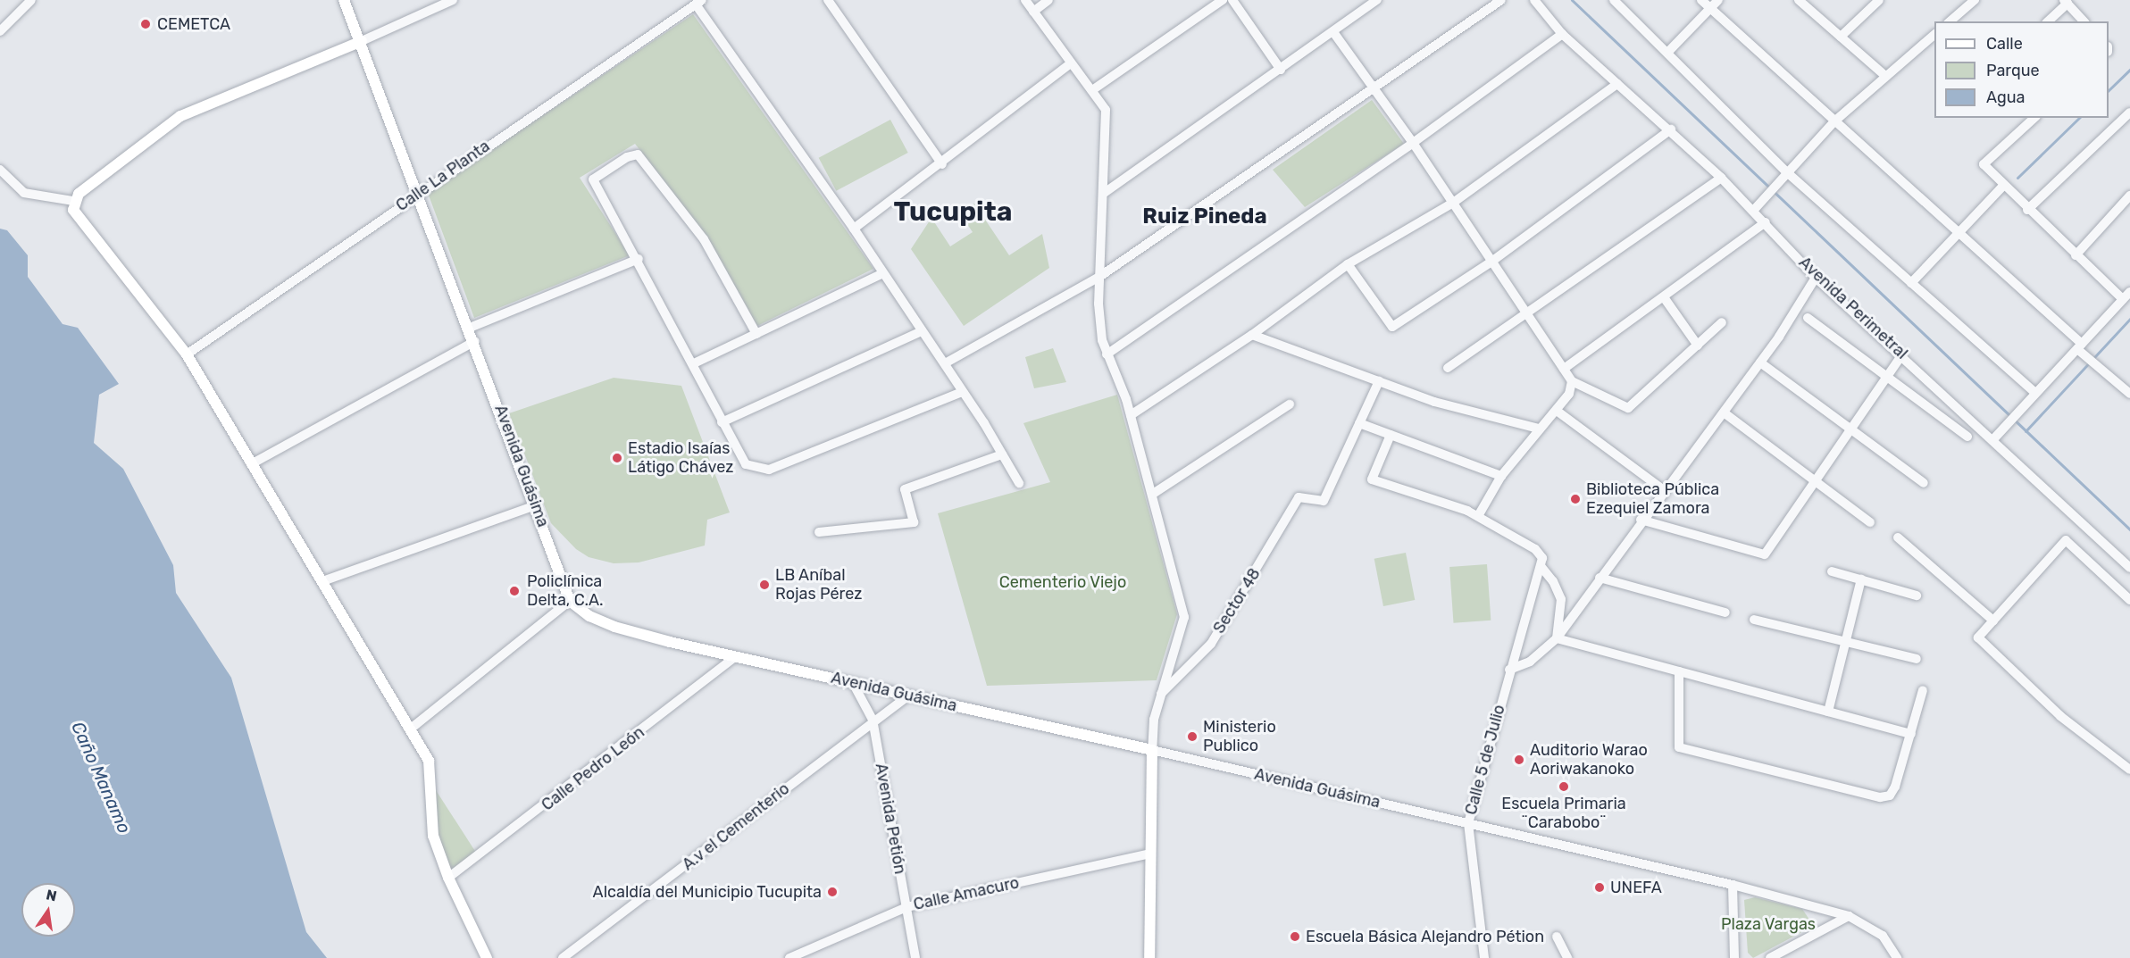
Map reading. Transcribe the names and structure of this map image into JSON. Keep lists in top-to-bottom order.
{
  "streets": {
    "main road": ["Avenida Guásima"],
    "street": [
      "Calle La Planta",
      "Avenida Perimetral",
      "Sector 48",
      "Calle 5 de Julio",
      "Calle Pedro León",
      "Avenida Petión",
      "A.v el Cementerio",
      "Calle Amacuro"
    ]
  },
  "crossings": [
    ["Calle La Planta", "Avenida Guásima"],
    ["Avenida Guásima", "Calle 5 de Julio"],
    ["Avenida Guásima", "Calle Pedro León"],
    ["Avenida Guásima", "Avenida Petión"],
    ["Avenida Guásima", "A.v el Cementerio"],
    ["Avenida Petión", "A.v el Cementerio"],
    ["Avenida Petión", "Calle Amacuro"]
  ],
  "districts": ["Tucupita", "Ruiz Pineda"],
  "water": ["Caño Manamo"],
  "parks": ["Cementerio Viejo", "Plaza Vargas"],
  "places": [
    "CEMETCA",
    "Estadio Isaías Látigo Chávez",
    "Biblioteca Pública Ezequiel Zamora",
    "LB Aníbal Rojas Pérez",
    "Policlínica Delta, C.A.",
    "Ministerio Publico",
    "Auditorio Warao Aoriwakanoko",
    "Escuela Primaria ¨Carabobo¨",
    "UNEFA",
    "Alcaldía del Municipio Tucupita",
    "Escuela Básica Alejandro Pétion"
  ],
  "legend": ["Calle", "Parque", "Agua"],
  "north": "top"
}
